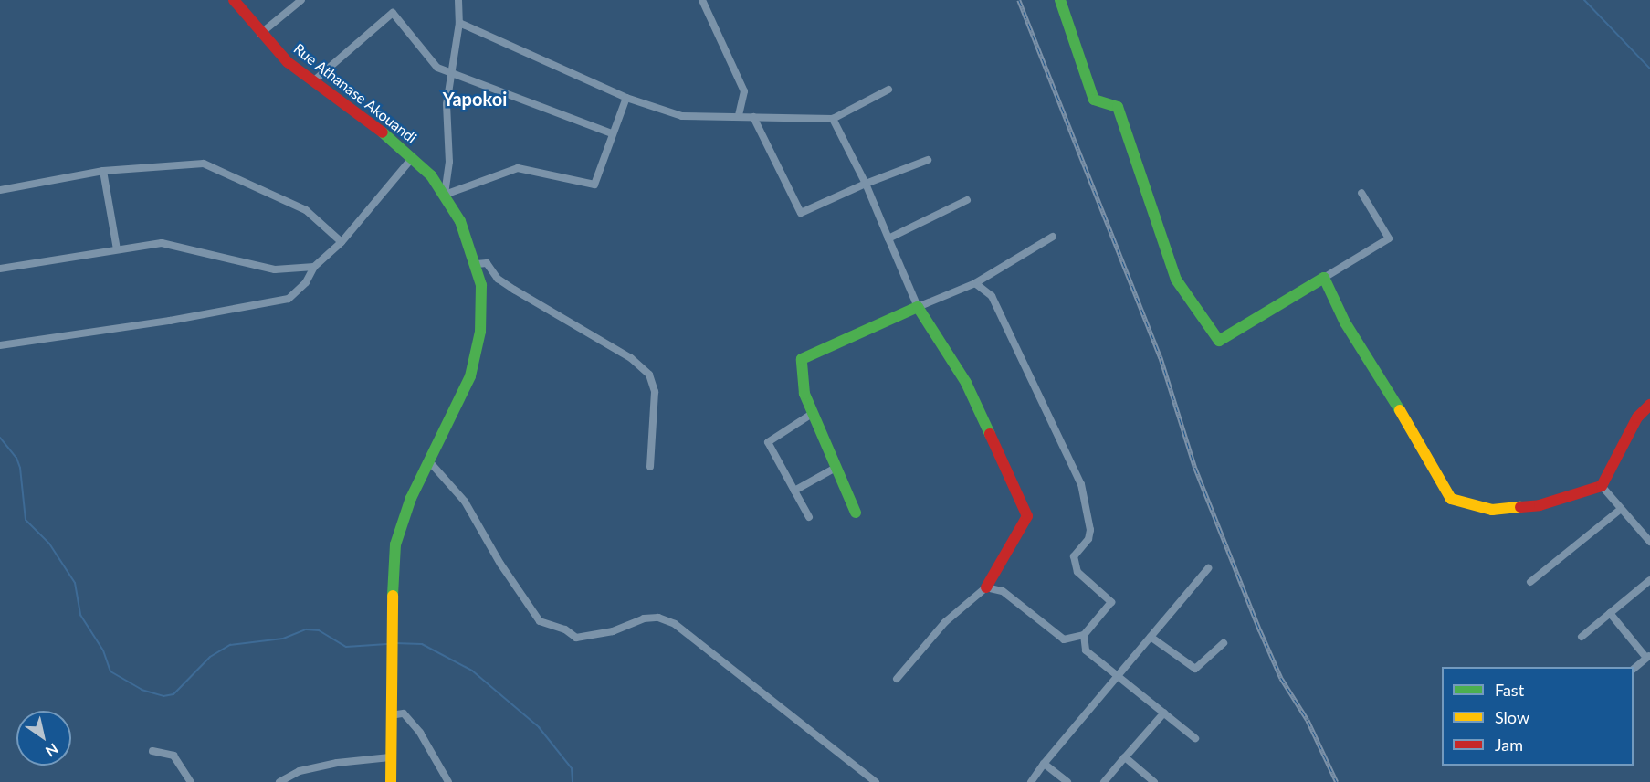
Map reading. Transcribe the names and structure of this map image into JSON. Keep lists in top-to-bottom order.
{
  "streets": {
    "street": ["Rue Athanase Akouandi"]
  },
  "districts": ["Yapokoi"],
  "legend": ["Fast", "Slow", "Jam"],
  "north": "bottom right"
}
